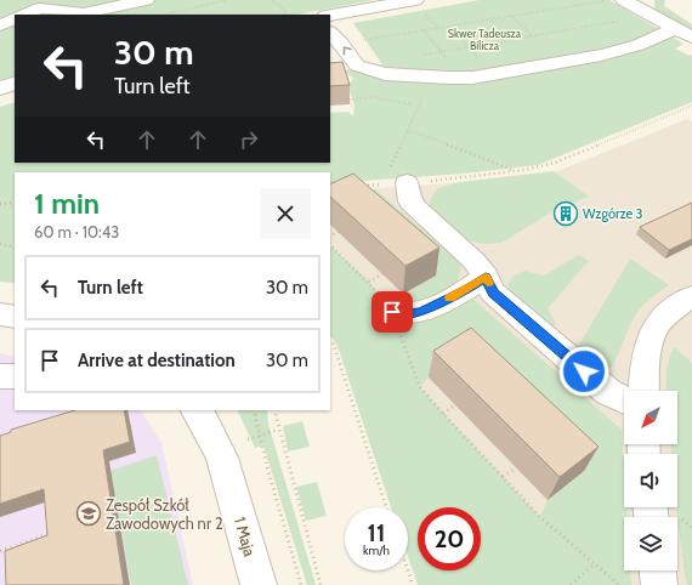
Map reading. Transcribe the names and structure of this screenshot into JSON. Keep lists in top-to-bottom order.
{
  "streets": {
    "street": ["1 Maja"]
  },
  "parks": ["Skwer Tadeusza Bilicza"],
  "places": {
    "building": ["Wzgórze 3"],
    "school or university": ["Zespół Szkół Zawodowych nr 2"]
  },
  "north": "bottom left",
  "page": {
    "turn": ["30 m", "Turn left"],
    "heading": ["1 min", "60 m · 10:43"],
    "list": [
      {
        "name": "Turn left",
        "value": "30 m"
      },
      {
        "name": "Arrive at destination",
        "value": "30 m"
      }
    ],
    "speed": "11 km/h",
    "limit": "20"
  }
}
